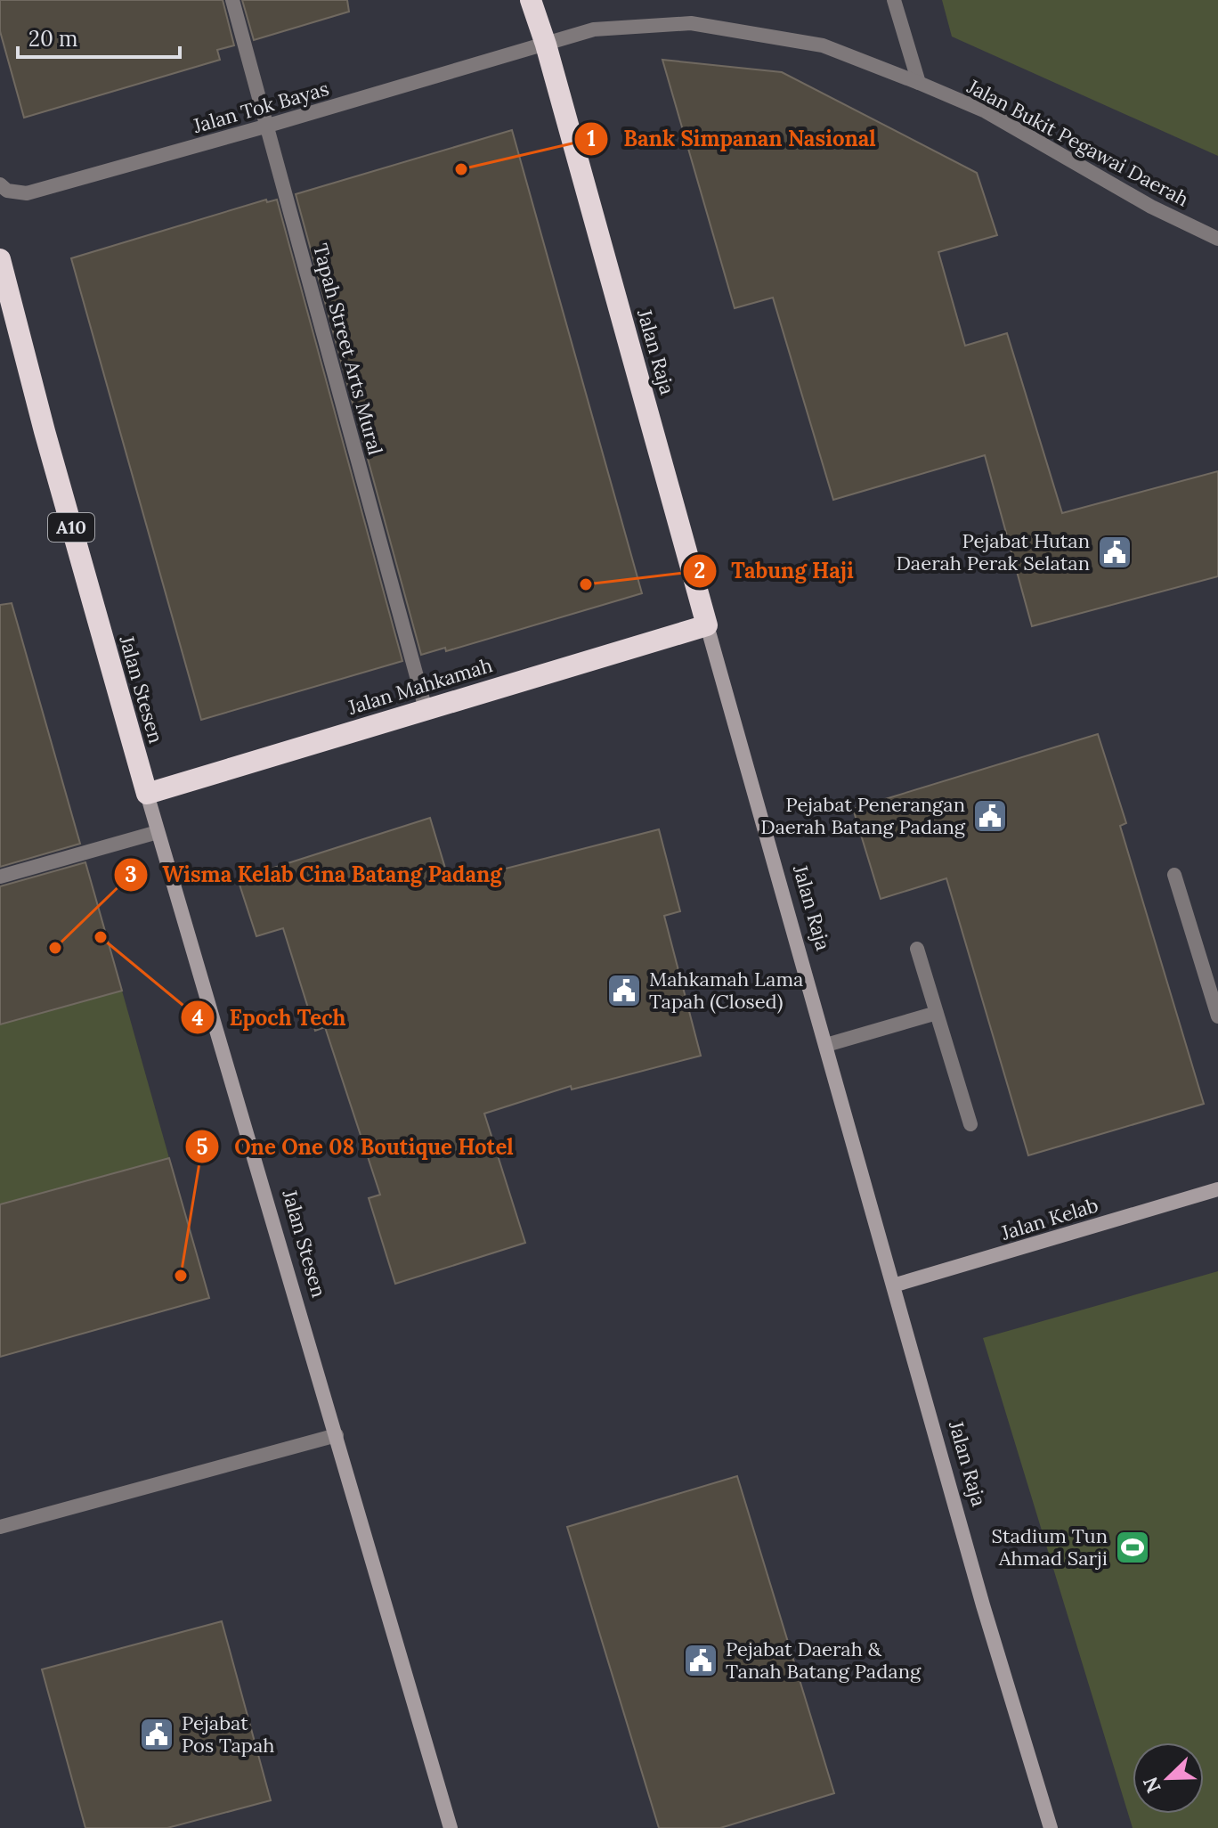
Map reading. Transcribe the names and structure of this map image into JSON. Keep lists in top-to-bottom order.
{
  "streets": {
    "highway": [
      "Jalan Raja",
      "A10",
      "Jalan Mahkamah",
      "Jalan Stesen"
    ],
    "street": [
      "Jalan Tok Bayas",
      "Jalan Bukit Pegawai Daerah",
      "Tapah Street Arts Mural",
      "Jalan Kelab"
    ]
  },
  "crossings": [
    ["Jalan Tok Bayas", "Jalan Bukit Pegawai Daerah"],
    ["Jalan Tok Bayas", "Tapah Street Arts Mural"],
    ["Jalan Tok Bayas", "Jalan Raja"],
    ["Jalan Bukit Pegawai Daerah", "Jalan Raja"],
    ["Tapah Street Arts Mural", "Jalan Mahkamah"],
    ["Jalan Raja", "Jalan Mahkamah"],
    ["Jalan Raja", "Jalan Kelab"],
    ["Jalan Mahkamah", "Jalan Stesen"]
  ],
  "places": {
    "other": [
      "Bank Simpanan Nasional",
      "Tabung Haji",
      "Epoch Tech",
      "Wisma Kelab Cina Batang Padang",
      "One One 08 Boutique Hotel"
    ],
    "public building": [
      "Pejabat Hutan Daerah Perak Selatan",
      "Pejabat Penerangan Daerah Batang Padang",
      "Mahkamah Lama Tapah (Closed)",
      "Pejabat Daerah & Tanah Batang Padang",
      "Pejabat Pos Tapah"
    ],
    "sports": ["Stadium Tun Ahmad Sarji"]
  },
  "scale_bar": "20 m",
  "north": "bottom left"
}
